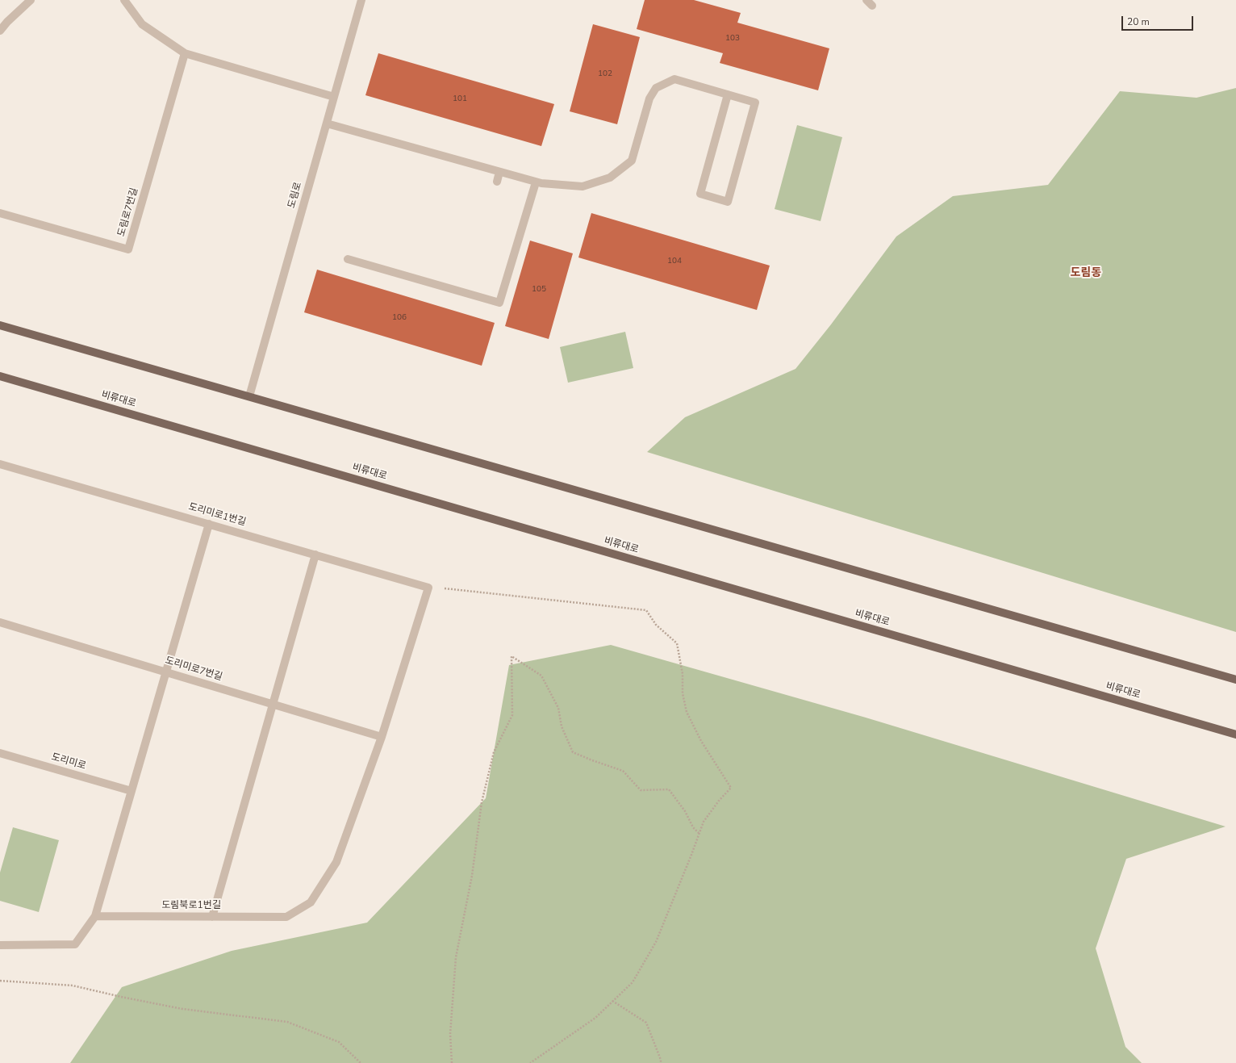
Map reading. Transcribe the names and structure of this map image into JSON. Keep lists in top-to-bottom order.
{
  "streets": {
    "main road": ["비류대로"],
    "street": [
      "도림로",
      "도림로7번길",
      "도리미로1번길",
      "도리미로7번길",
      "도리미로",
      "도림북로1번길"
    ]
  },
  "crossings": [
    ["도리미로7번길", "도림북로1번길"]
  ],
  "districts": ["도림동"],
  "house_numbers": [
    "103",
    "102",
    "101",
    "104",
    "105",
    "106"
  ],
  "scale_bar": "20 m"
}
